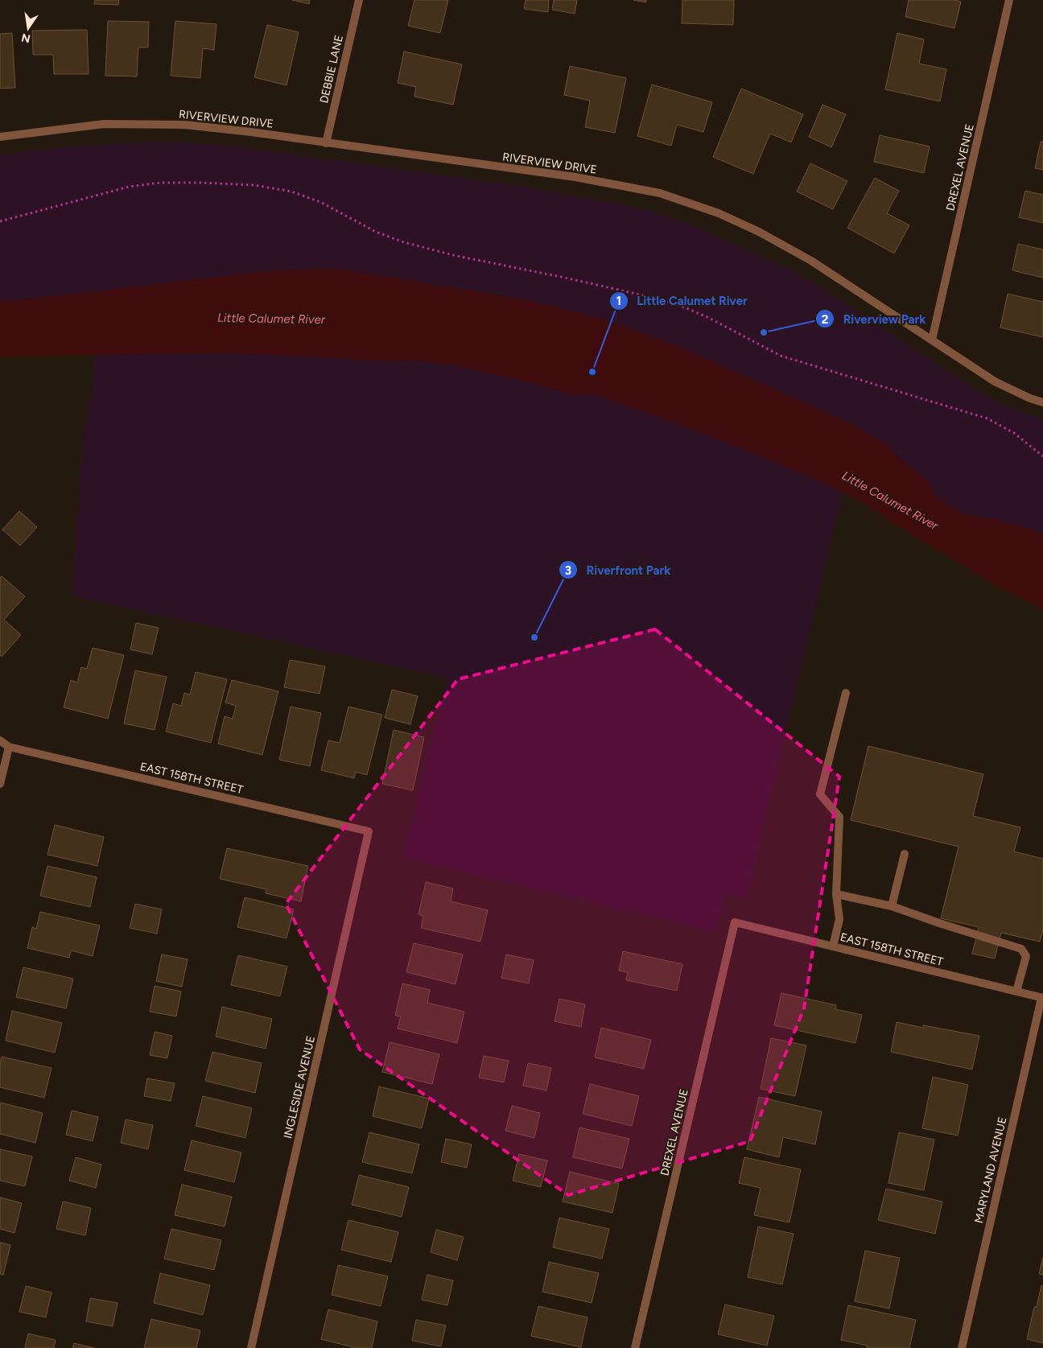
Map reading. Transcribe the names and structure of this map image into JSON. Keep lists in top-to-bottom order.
{
  "streets": {
    "street": [
      "DEBBIE LANE",
      "RIVERVIEW DRIVE",
      "DREXEL AVENUE",
      "EAST 158TH STREET",
      "INGLESIDE AVENUE",
      "MARYLAND AVENUE"
    ]
  },
  "crossings": [
    ["DEBBIE LANE", "RIVERVIEW DRIVE"],
    ["RIVERVIEW DRIVE", "DREXEL AVENUE"],
    ["DREXEL AVENUE", "EAST 158TH STREET"],
    ["EAST 158TH STREET", "INGLESIDE AVENUE"],
    ["EAST 158TH STREET", "MARYLAND AVENUE"]
  ],
  "water": ["Little Calumet River"],
  "places": ["Riverview Park", "Little Calumet River", "Riverfront Park"],
  "north": "bottom"
}
